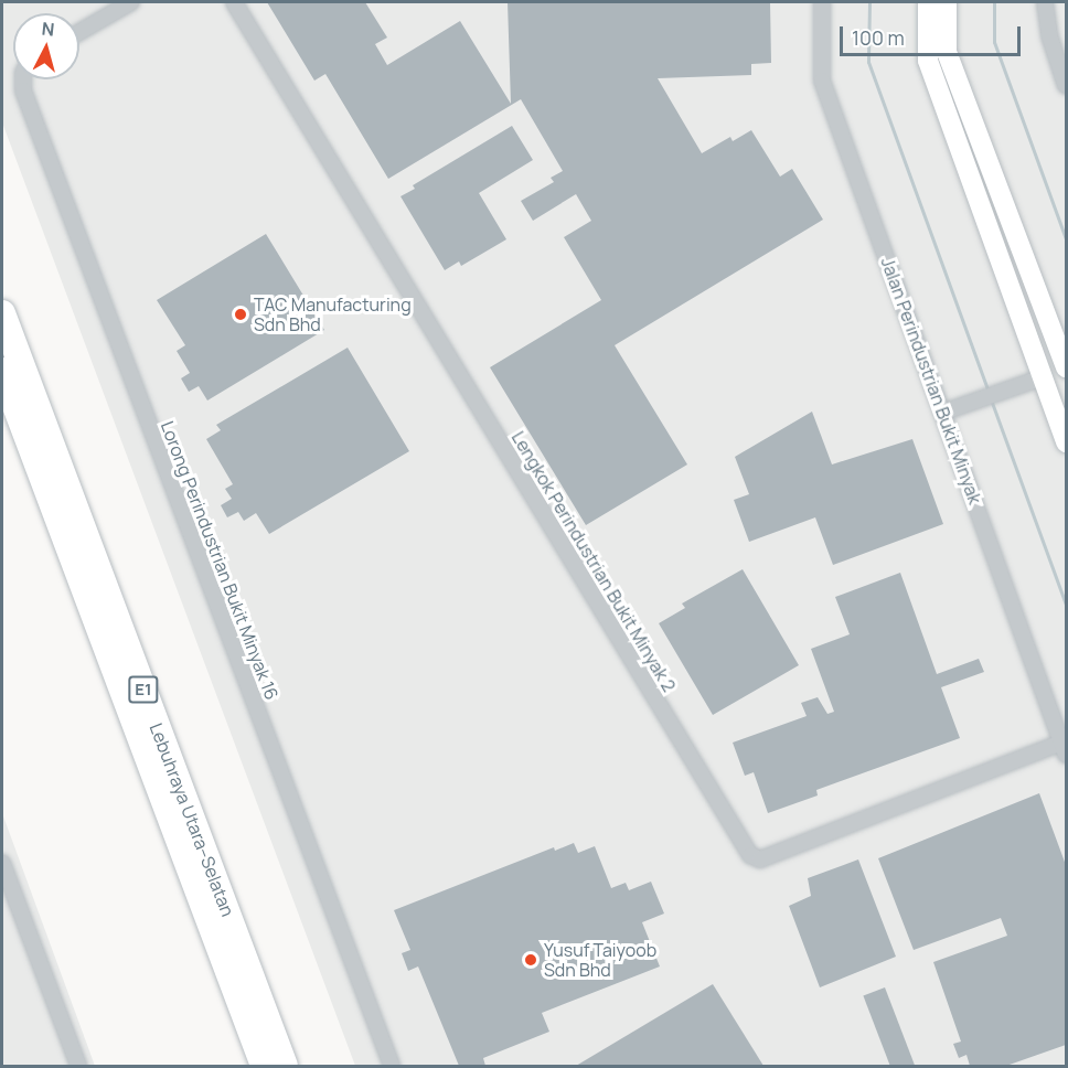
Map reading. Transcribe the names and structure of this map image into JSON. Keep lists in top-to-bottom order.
{
  "streets": {
    "highway": ["E1", "Lebuhraya Utara–Selatan"],
    "street": ["Jalan Perindustrian Bukit Minyak", "Lorong Perindustrian Bukit Minyak 16", "Lengkok Perindustrian Bukit Minyak 2"]
  },
  "crossings": [
    ["Jalan Perindustrian Bukit Minyak", "Lengkok Perindustrian Bukit Minyak 2"]
  ],
  "places": ["TAC Manufacturing Sdn Bhd", "Yusuf Taiyoob Sdn Bhd"],
  "scale_bar": "100 m",
  "north": "top"
}
